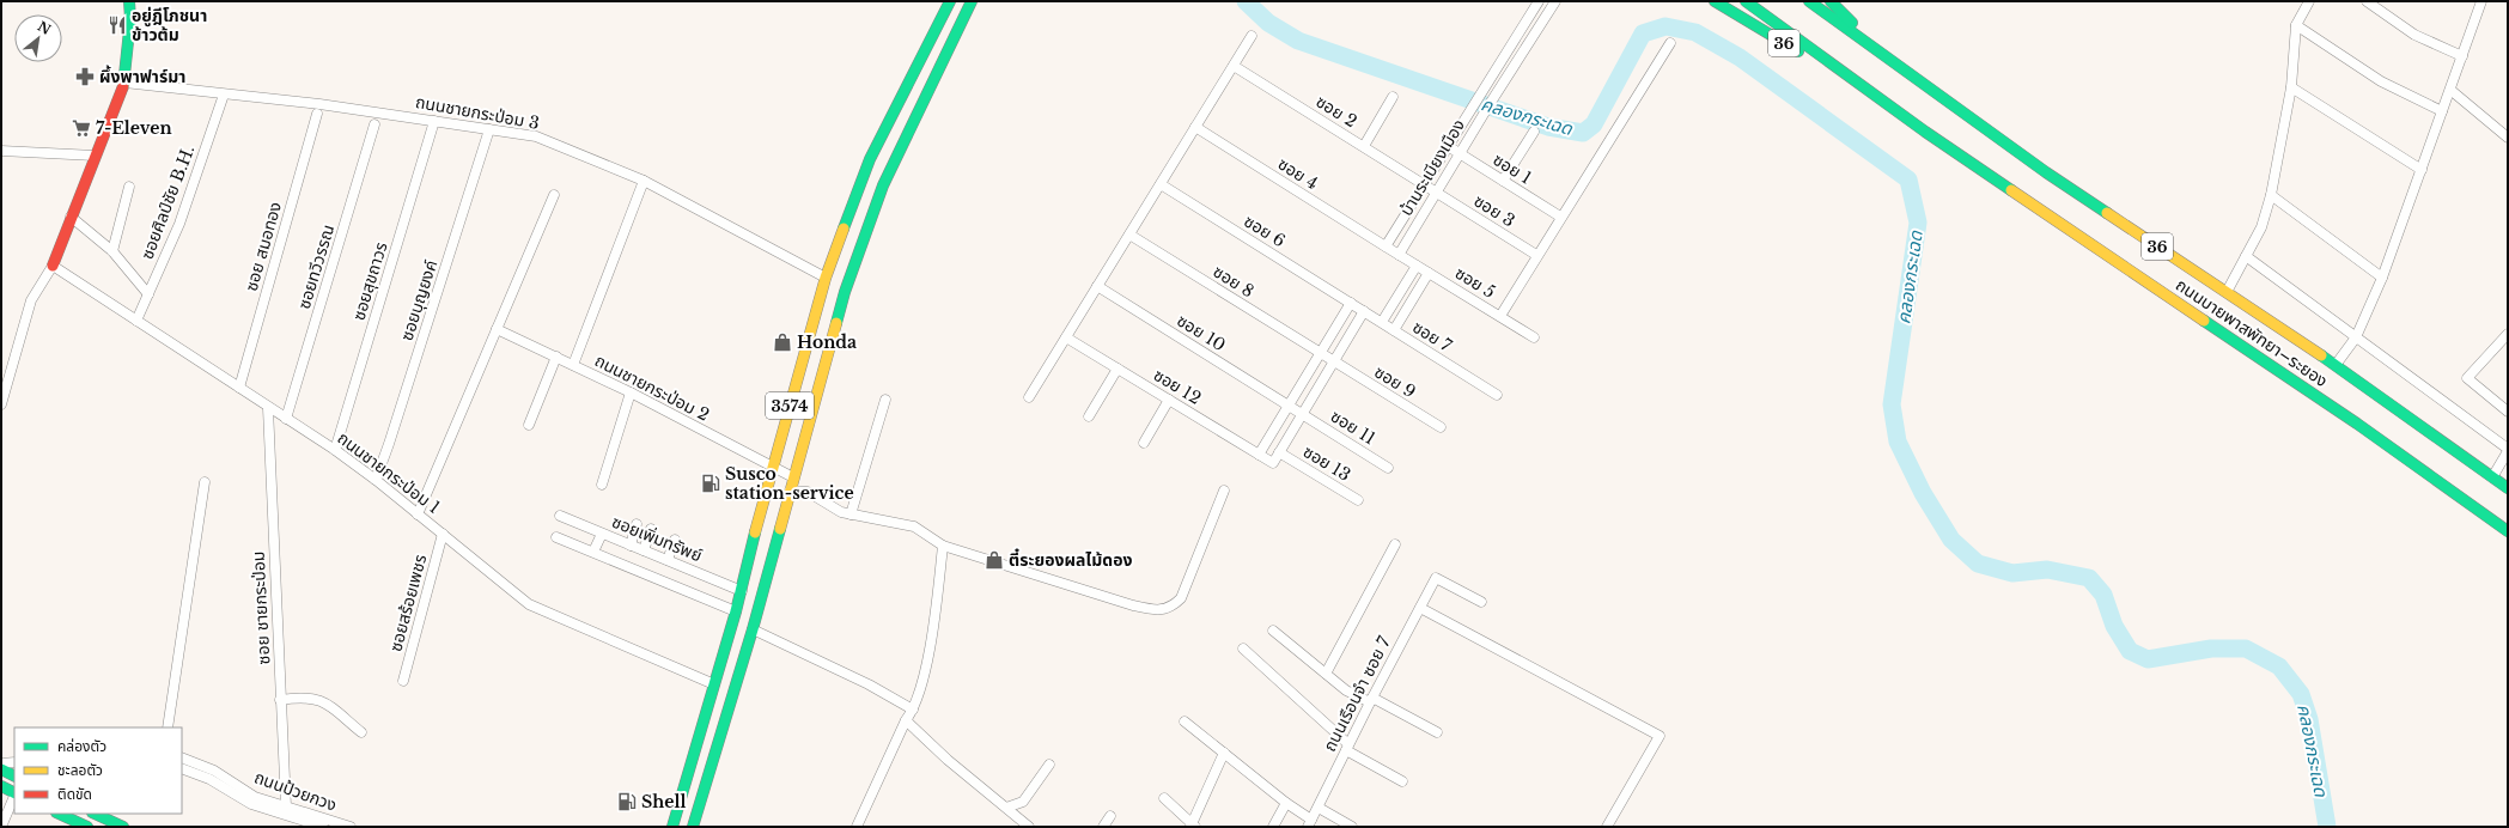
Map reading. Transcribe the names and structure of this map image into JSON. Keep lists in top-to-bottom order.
{
  "streets": {
    "main road": ["36", "ถนนบายพาสพัทยา–ระยอง", "3574"],
    "street": [
      "ซอย 2",
      "ถนนชายกระป่อม 3",
      "บ้านระเบียงเมือง",
      "ซอย 1",
      "ซอย 4",
      "ซอยศิลป์ชัย B.H.",
      "ซอย 3",
      "ซอย 6",
      "ซอย สมอทอง",
      "ซอยทวีวรรณ",
      "ซอยสุขถาวร",
      "ซอย 8",
      "ซอย 5",
      "ซอยบุญยงค์",
      "ซอย 10",
      "ซอย 7",
      "ซอย 9",
      "ซอย 12",
      "ถนนชายกระป่อม 2",
      "ซอย 11",
      "ซอย 13",
      "ถนนชายกระป่อม 1",
      "ซอยเพิ่มทรัพย์",
      "ซอยสร้อยเพชร",
      "ซอย ชายกระป่อม",
      "ถนนเรือนจำ ซอย 7",
      "ถนนป้วยกวง"
    ]
  },
  "crossings": [
    ["ซอย 2", "บ้านระเบียงเมือง"],
    ["ซอย 2", "ซอย 3"],
    ["ถนนชายกระป่อม 3", "ซอยศิลป์ชัย B.H."],
    ["ถนนชายกระป่อม 3", "ซอยสุขถาวร"],
    ["ถนนชายกระป่อม 3", "ซอยบุญยงค์"],
    ["ถนนชายกระป่อม 3", "3574"],
    ["บ้านระเบียงเมือง", "ซอย 1"],
    ["บ้านระเบียงเมือง", "ซอย 4"],
    ["บ้านระเบียงเมือง", "ซอย 3"],
    ["บ้านระเบียงเมือง", "ซอย 5"],
    ["ซอย 4", "ซอย 5"],
    ["ซอยศิลป์ชัย B.H.", "ถนนชายกระป่อม 1"],
    ["ซอย 6", "ซอย 7"],
    ["ซอย สมอทอง", "ถนนชายกระป่อม 1"],
    ["ซอยทวีวรรณ", "ถนนชายกระป่อม 1"],
    ["ซอยสุขถาวร", "ถนนชายกระป่อม 1"],
    ["ซอย 8", "ซอย 9"],
    ["ซอยบุญยงค์", "ถนนชายกระป่อม 1"],
    ["ซอย 10", "ซอย 11"],
    ["ซอย 12", "ซอย 13"],
    ["ถนนชายกระป่อม 2", "3574"],
    ["3574", "ถนนชายกระป่อม 1"],
    ["3574", "ซอยเพิ่มทรัพย์"],
    ["ถนนชายกระป่อม 1", "ซอยสร้อยเพชร"],
    ["ถนนชายกระป่อม 1", "ซอย ชายกระป่อม"],
    ["ซอย ชายกระป่อม", "ถนนป้วยกวง"]
  ],
  "water": ["คลองกระเฉด"],
  "places": {
    "restaurant": ["อยู่ฎีโภชนา ข้าวต้ม"],
    "pharmacy": ["ผึ้งพาฟาร์มา"],
    "supermarket": ["7-Eleven"],
    "shop": ["Honda", "ตี๋ระยองผลไม้ดอง"],
    "fuel station": ["Susco station-service", "Shell"]
  },
  "legend": ["คล่องตัว", "ชะลอตัว", "ติดขัด"],
  "north": "top right"
}
